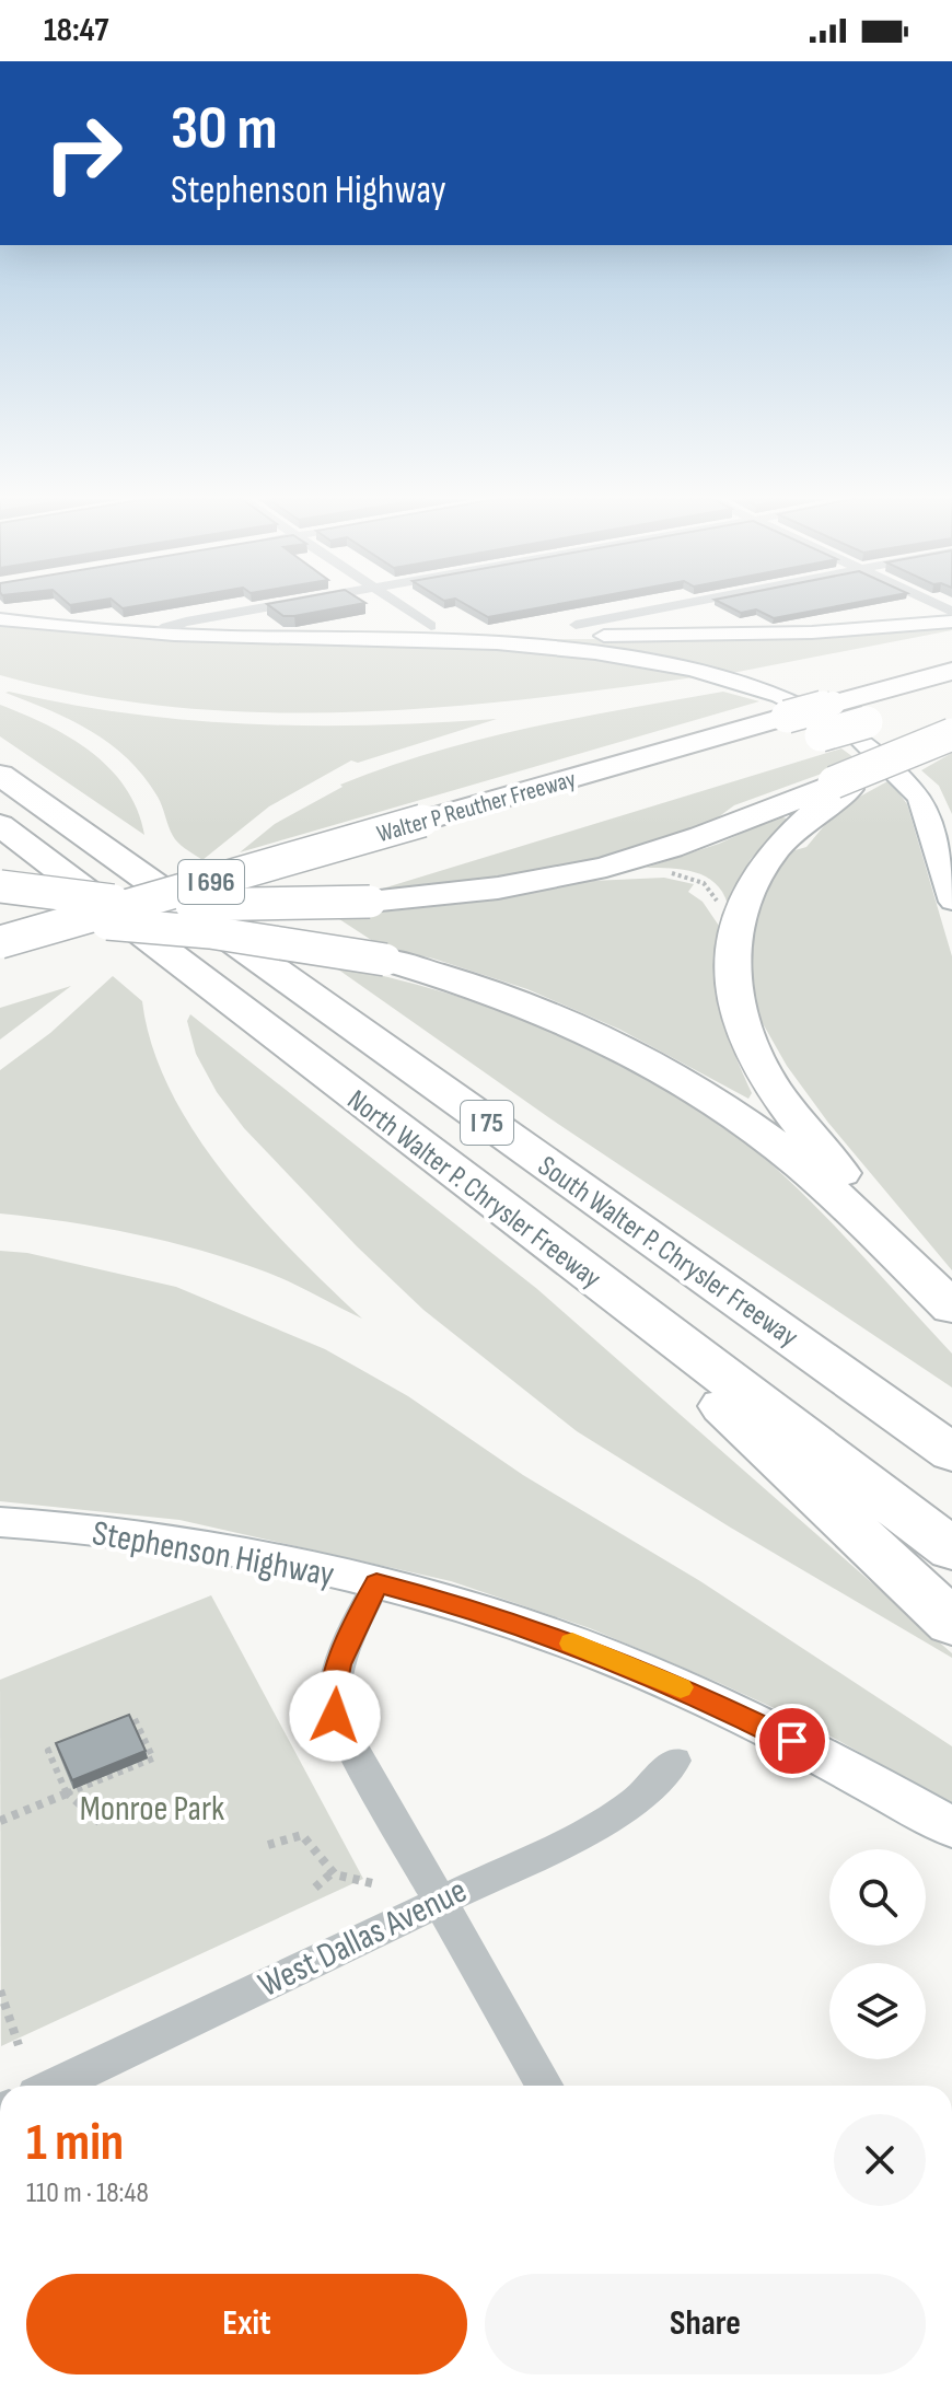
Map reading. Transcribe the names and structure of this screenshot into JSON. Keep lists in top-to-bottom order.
{
  "streets": {
    "highway": [
      "Walter P Reuther Freeway",
      "I 696",
      "I 75",
      "North Walter P. Chrysler Freeway",
      "South Walter P. Chrysler Freeway"
    ],
    "main road": ["Stephenson Highway"],
    "street": ["West Dallas Avenue"]
  },
  "parks": ["Monroe Park"],
  "page": {
    "status": "18:47",
    "turn": ["30 m", "Stephenson Highway"],
    "heading": ["1 min", "110 m · 18:48"],
    "buttons": ["Exit", "Share"]
  }
}
